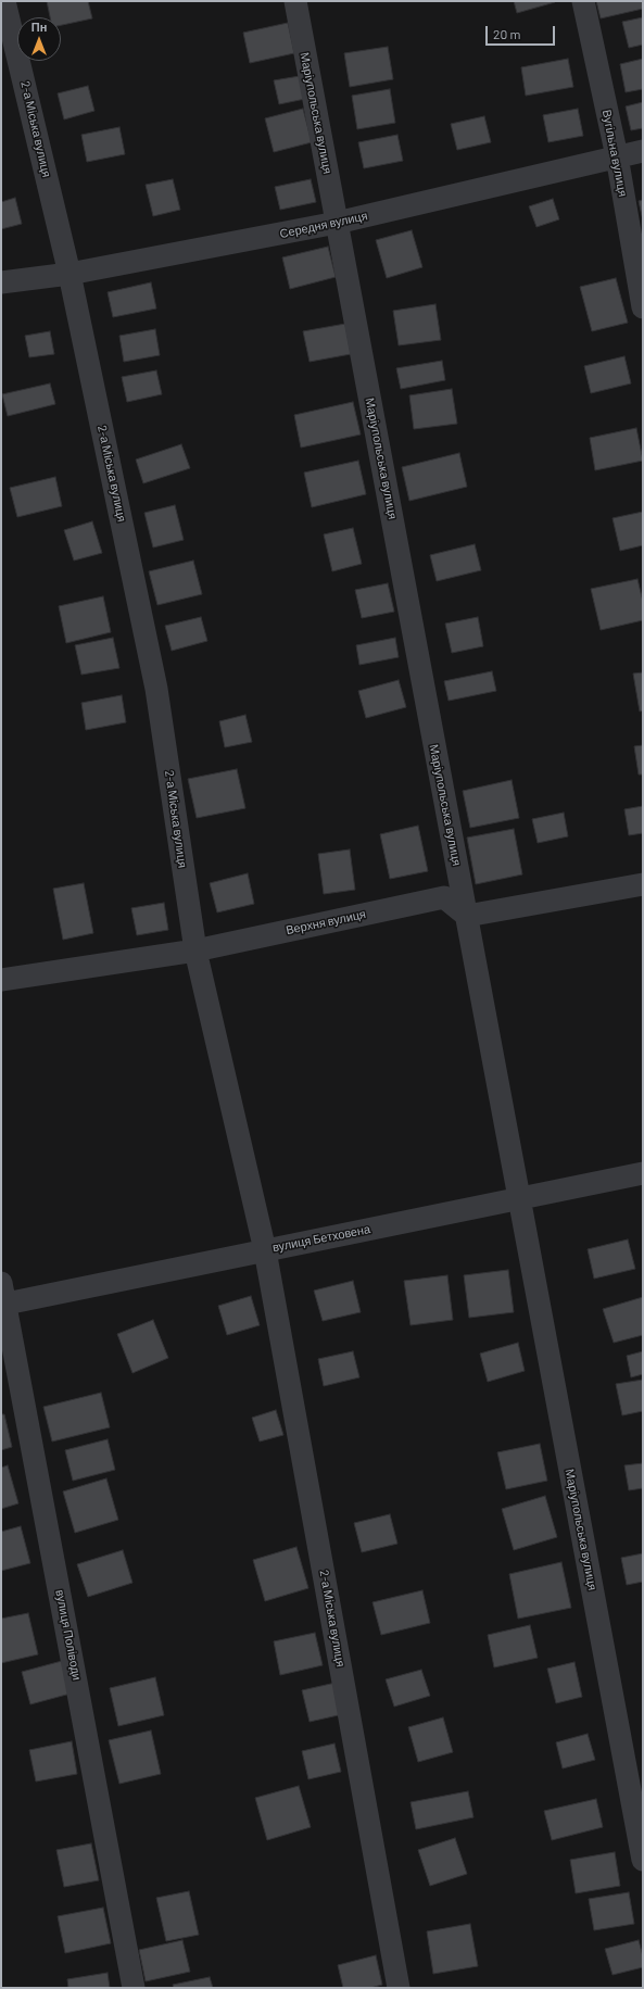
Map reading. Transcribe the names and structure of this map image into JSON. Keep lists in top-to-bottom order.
{
  "streets": {
    "street": [
      "Маріупольська вулиця",
      "2-а Міська вулиця",
      "Вугільна вулиця",
      "Середня вулиця",
      "Верхня вулиця",
      "вулиця Бетховена",
      "вулиця Поліводи"
    ]
  },
  "crossings": [
    ["Маріупольська вулиця", "Середня вулиця"],
    ["Маріупольська вулиця", "Верхня вулиця"],
    ["Маріупольська вулиця", "вулиця Бетховена"],
    ["2-а Міська вулиця", "Середня вулиця"],
    ["2-а Міська вулиця", "Верхня вулиця"],
    ["2-а Міська вулиця", "вулиця Бетховена"],
    ["Вугільна вулиця", "Середня вулиця"],
    ["вулиця Бетховена", "вулиця Поліводи"]
  ],
  "scale_bar": "20 m",
  "north": "top"
}
